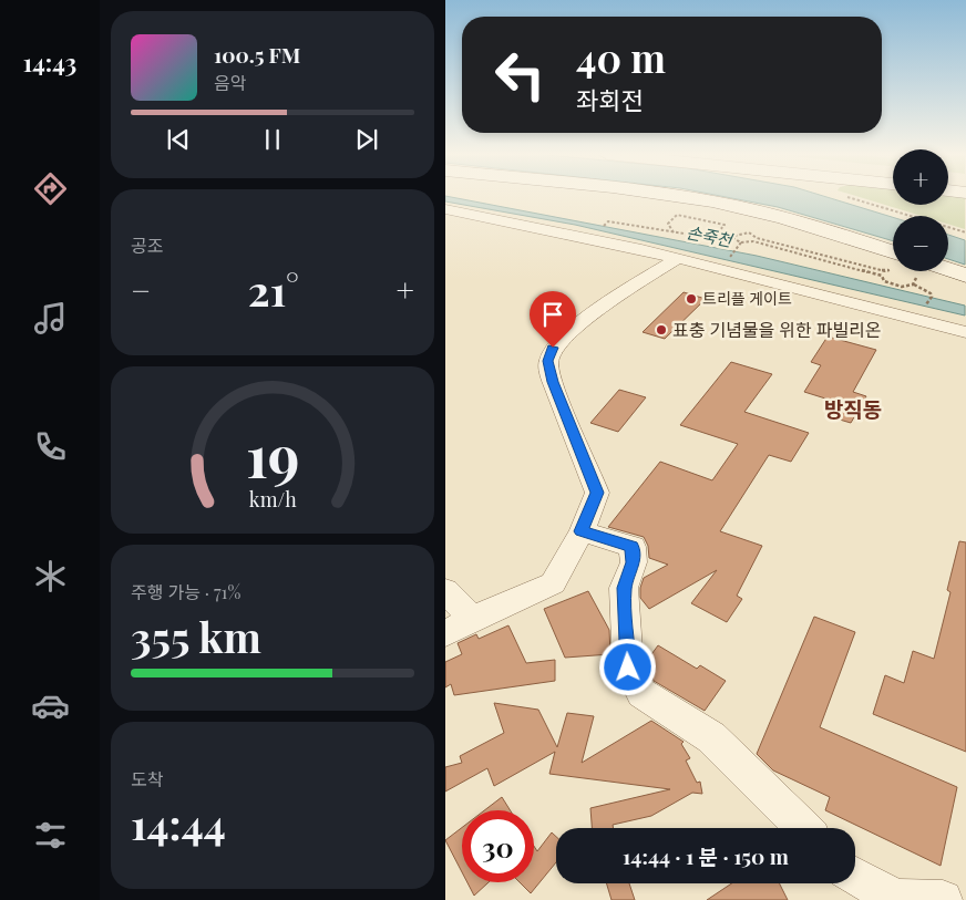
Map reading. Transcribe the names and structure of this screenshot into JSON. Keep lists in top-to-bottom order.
{
  "districts": ["방직동"],
  "water": ["손죽천"],
  "places": ["트리플 게이트", "표충 기념물을 위한 파빌리온"],
  "page": {
    "tabs": "14:43",
    "turn": ["40 m", "좌회전"],
    "song": ["100.5 FM", "음악"],
    "map_buttons": ["+", "−"],
    "tile": [
      "공조",
      ["주행 가능 · 71%", "355 km"],
      ["도착", "14:44"]
    ],
    "heat": ["−", "21°", "+"],
    "limit": "30",
    "trip": "14:44 · 1 분 · 150 m",
    "gauge": ["19", "km/h"]
  }
}
